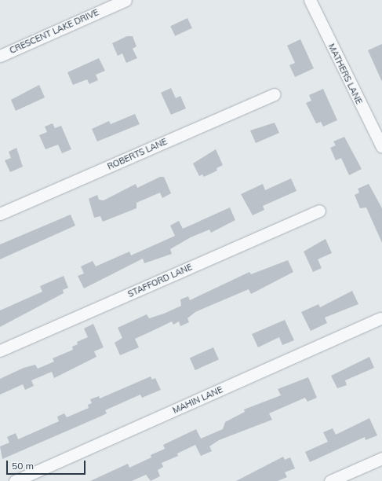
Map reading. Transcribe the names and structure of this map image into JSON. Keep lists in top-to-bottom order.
{
  "streets": {
    "street": [
      "CRESCENT LAKE DRIVE",
      "MATHERS LANE",
      "ROBERTS LANE",
      "STAFFORD LANE",
      "MAHIN LANE"
    ]
  },
  "scale_bar": "50 m"
}
